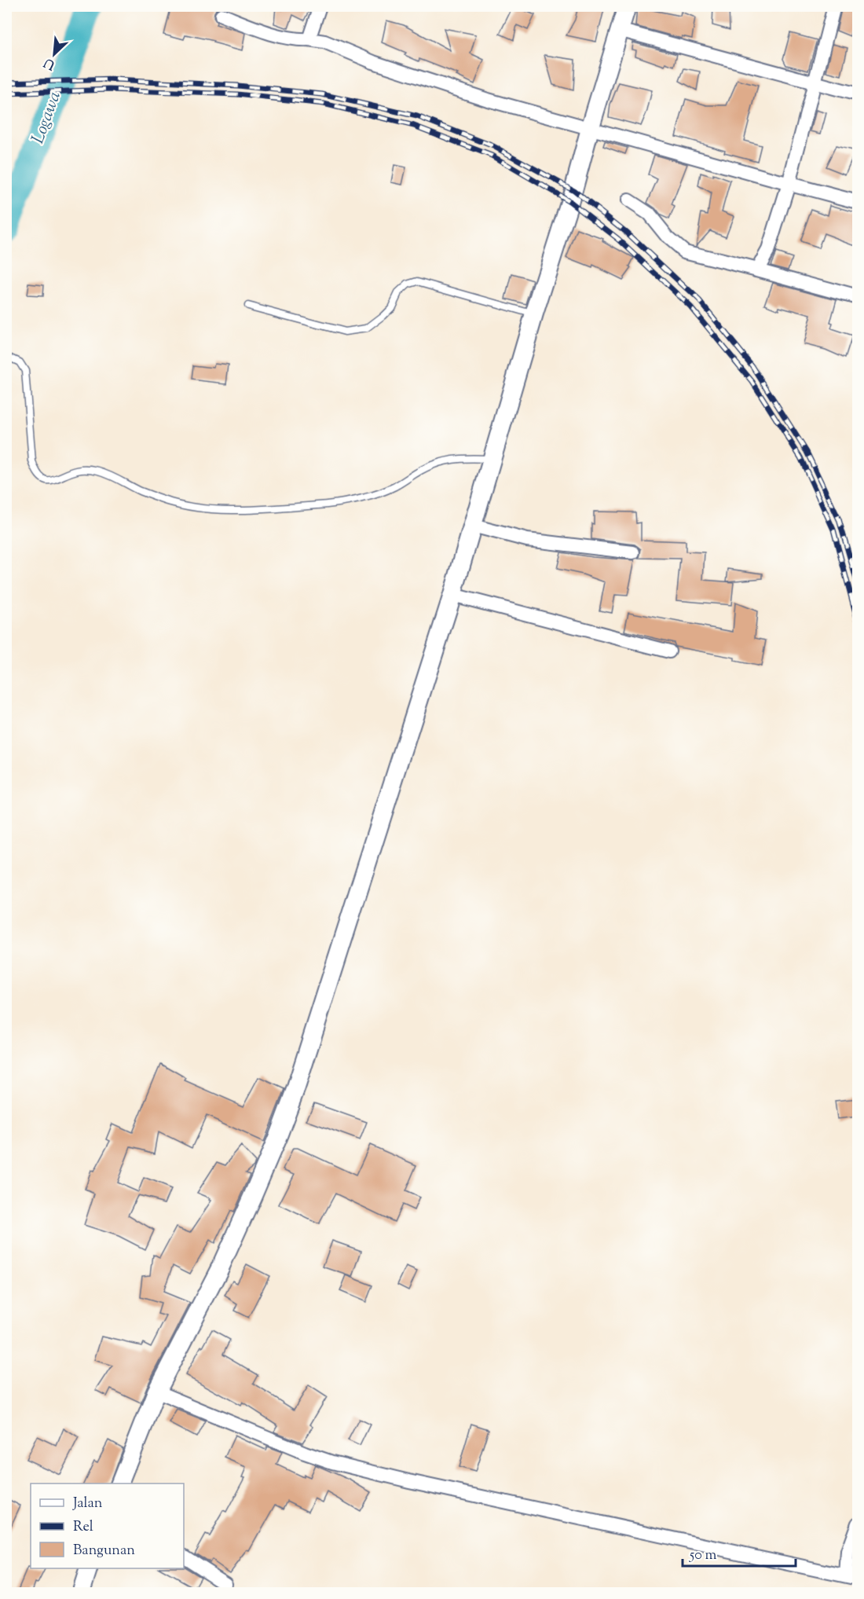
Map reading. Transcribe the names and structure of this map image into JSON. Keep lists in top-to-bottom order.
{
  "water": ["Logawa"],
  "legend": ["Jalan", "Rel", "Bangunan"],
  "scale_bar": "50 m",
  "north": "bottom left"
}
